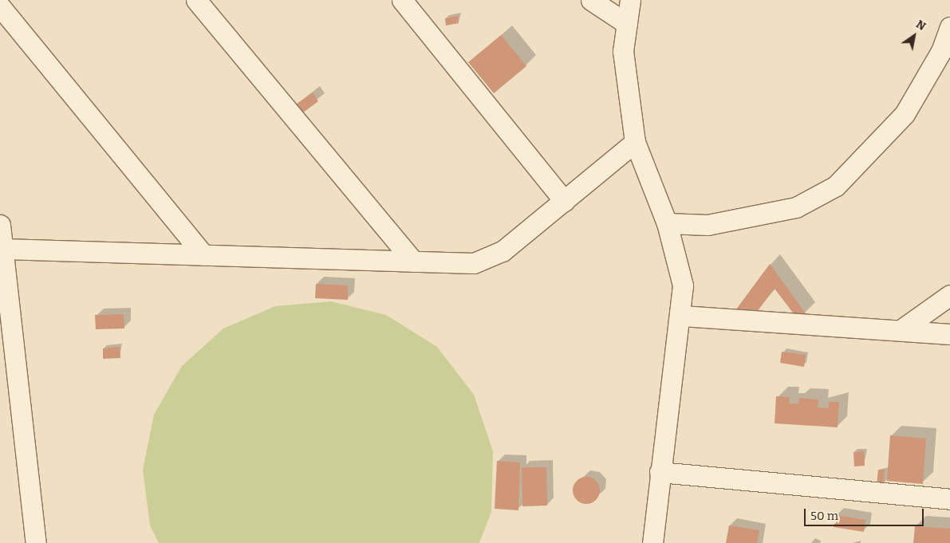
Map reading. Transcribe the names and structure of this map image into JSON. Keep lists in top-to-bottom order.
{
  "scale_bar": "50 m",
  "north": "top right"
}
